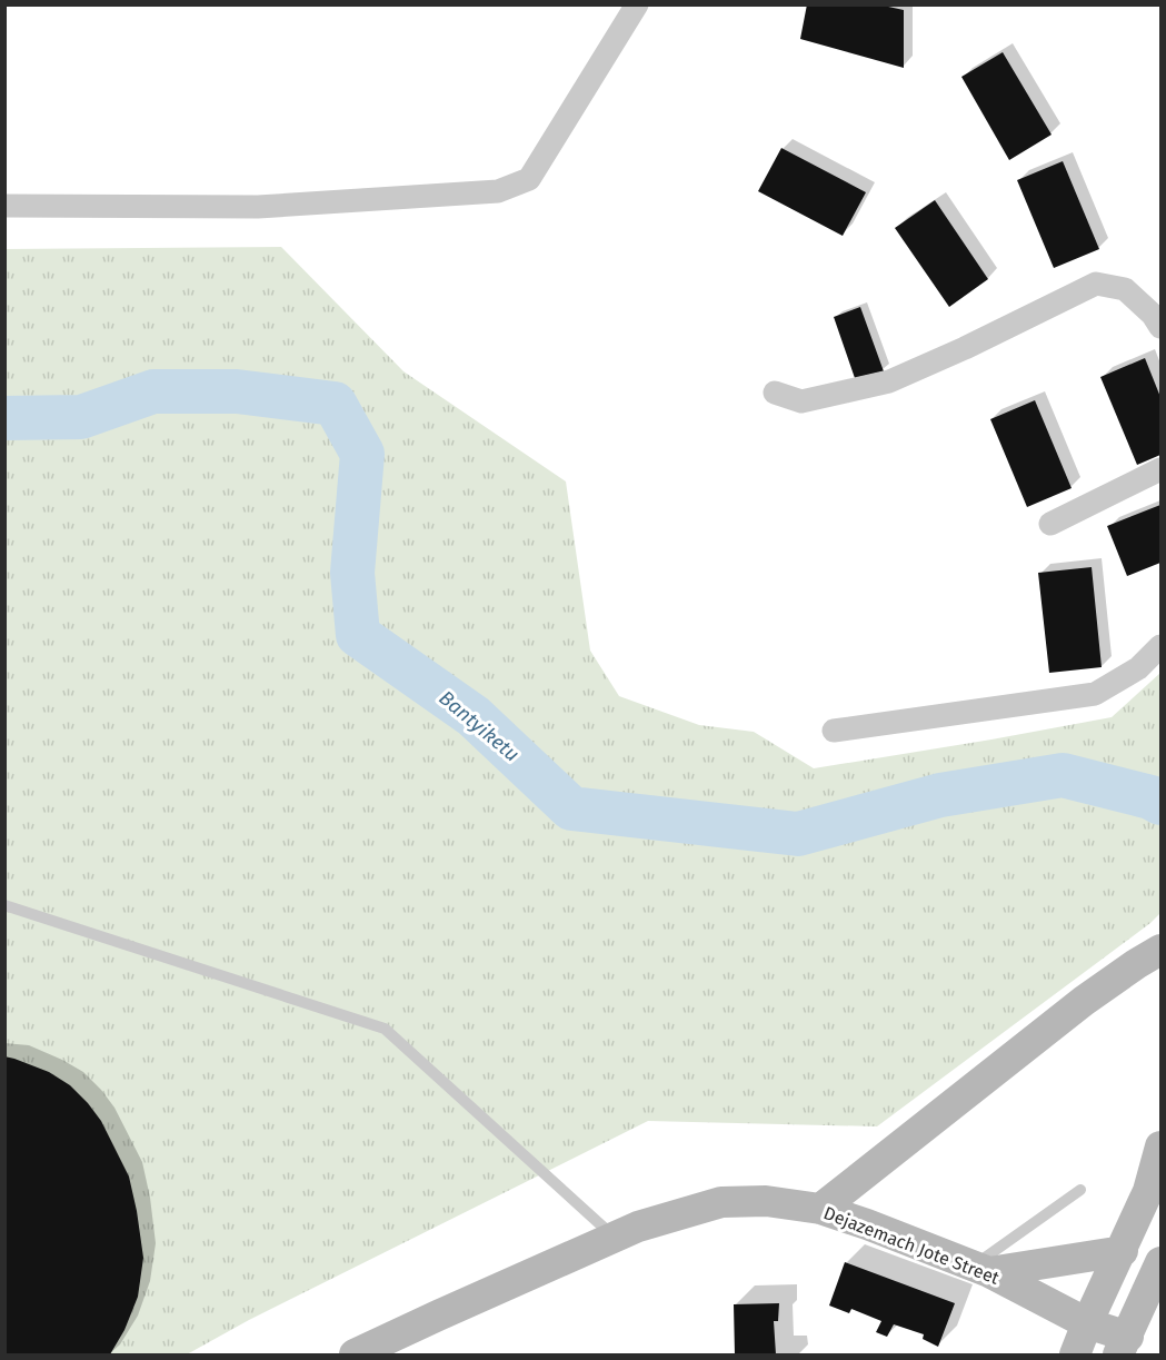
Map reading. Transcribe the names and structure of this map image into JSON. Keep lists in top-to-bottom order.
{
  "streets": {
    "main road": ["Dejazemach Jote Street"]
  },
  "water": ["Bantyiketu"]
}
